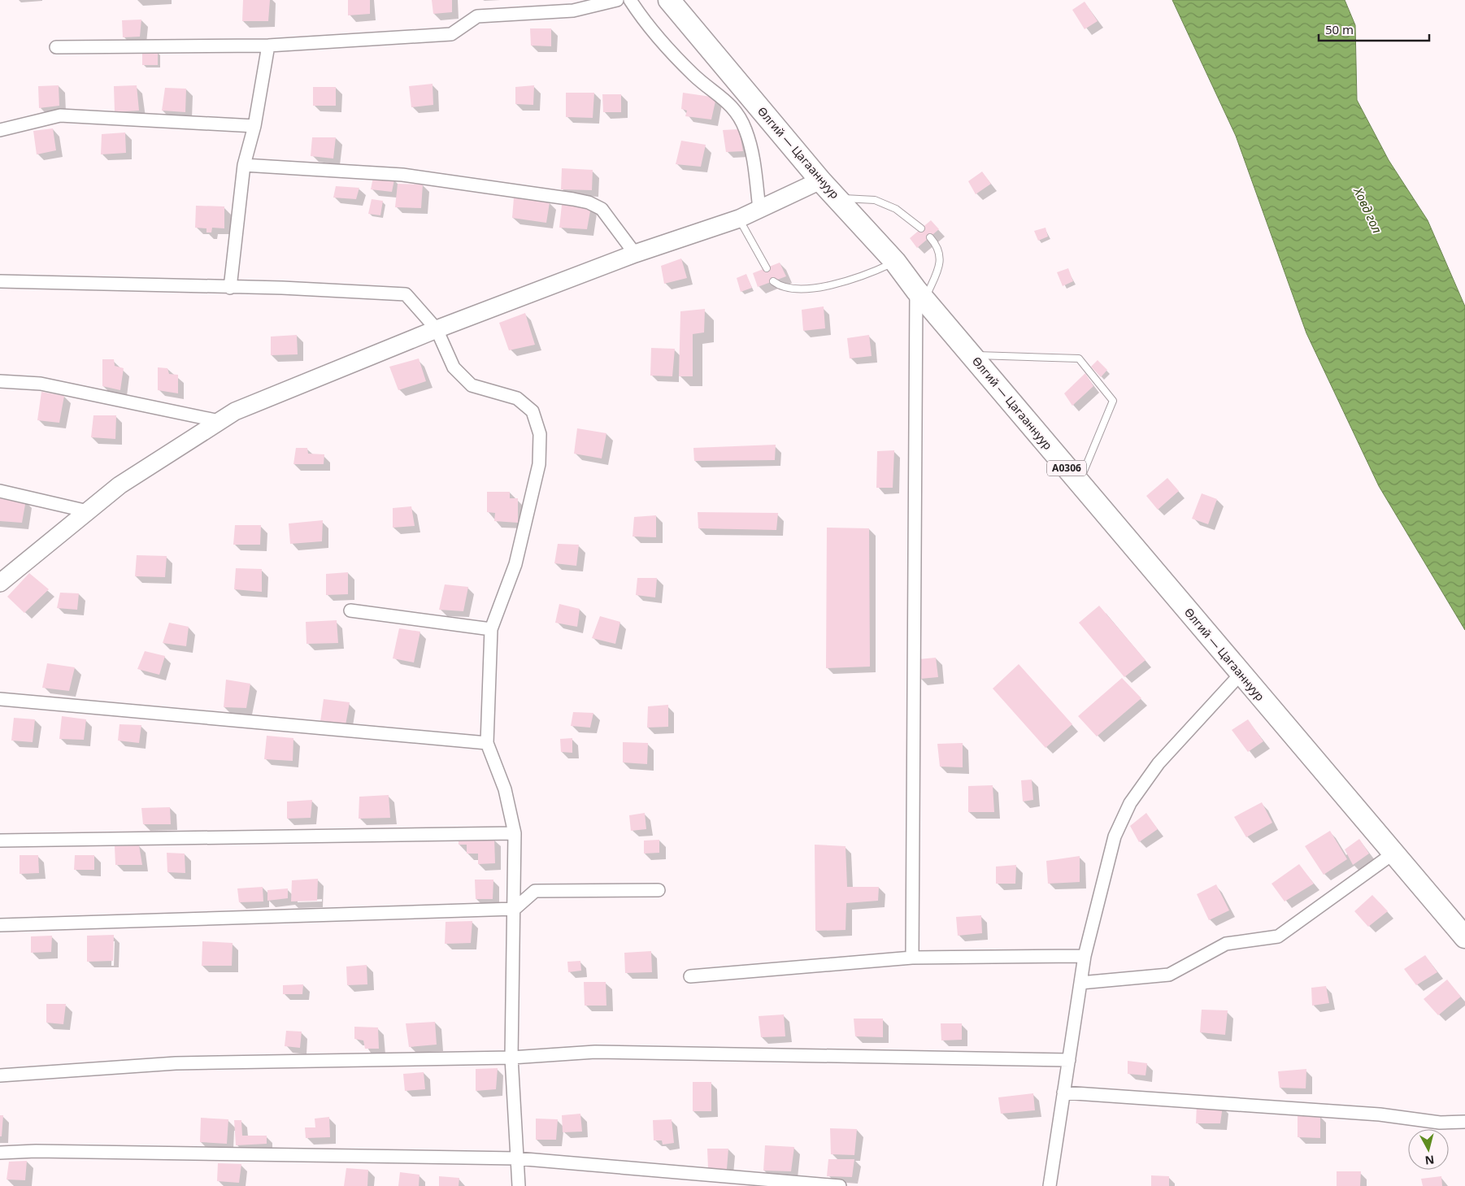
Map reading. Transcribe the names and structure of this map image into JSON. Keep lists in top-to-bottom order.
{
  "streets": {
    "highway": ["Өлгий — Цагааннуур", "A0306"]
  },
  "water": ["Ховд гол"],
  "scale_bar": "50 m",
  "north": "bottom"
}
